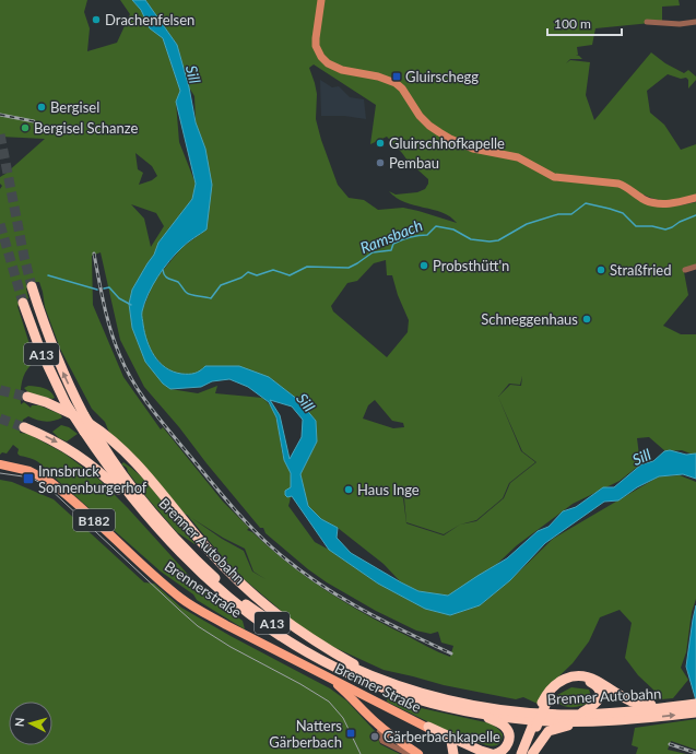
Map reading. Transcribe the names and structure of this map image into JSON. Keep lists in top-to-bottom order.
{
  "streets": {
    "highway": ["A13", "Brenner Autobahn"],
    "main road": ["B182", "Brennerstraße", "Brenner Straße"]
  },
  "crossings": [
    ["A13", "Brenner Autobahn"],
    ["B182", "Brenner Straße"],
    ["Brennerstraße", "Brenner Straße"]
  ],
  "water": ["Sill", "Ramsbach"],
  "places": {
    "other": [
      "Drachenfelsen",
      "Bergisel",
      "Bergisel Schanze",
      "Gluirschhofkapelle",
      "Pembau",
      "Probsthütt'n",
      "Straßfried",
      "Schneggenhaus",
      "Haus Inge",
      "Gärberbachkapelle"
    ],
    "transit": ["Gluirschegg", "Innsbruck Sonnenburgerhof", "Natters Gärberbach"]
  },
  "scale_bar": "100 m",
  "north": "left"
}
